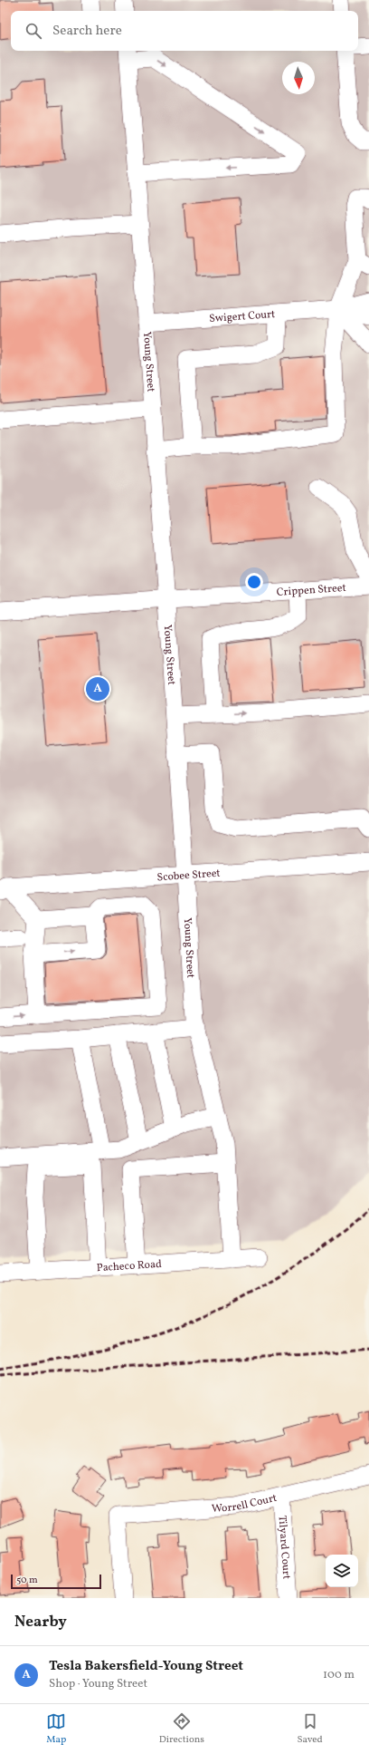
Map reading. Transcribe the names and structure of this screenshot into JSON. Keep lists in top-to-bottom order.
{
  "streets": {
    "street": [
      "Swigert Court",
      "Young Street",
      "Crippen Street",
      "Scobee Street",
      "Pacheco Road",
      "Worrell Court",
      "Tilyard Court"
    ]
  },
  "crossings": [
    ["Swigert Court", "Young Street"],
    ["Young Street", "Crippen Street"],
    ["Young Street", "Scobee Street"],
    ["Young Street", "Pacheco Road"],
    ["Worrell Court", "Tilyard Court"]
  ],
  "scale_bar": "50 m",
  "north": "bottom",
  "page": {
    "search": "Search here",
    "pins": "A",
    "scale": "50 m",
    "heading": "Nearby",
    "list": [
      {
        "mark": "A",
        "name": "Tesla Bakersfield-Young Street",
        "note": "Shop · Young Street",
        "value": "100 m"
      }
    ],
    "nav": ["Map", "Directions", "Saved"]
  }
}
